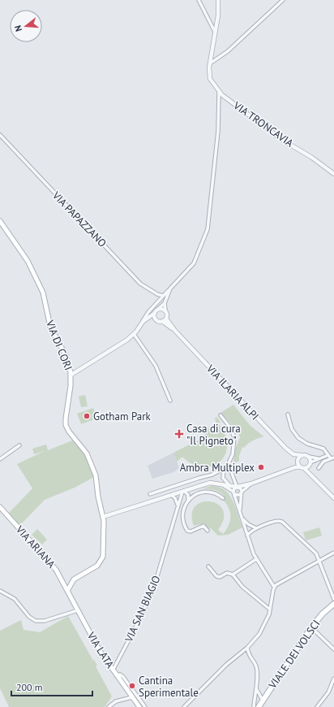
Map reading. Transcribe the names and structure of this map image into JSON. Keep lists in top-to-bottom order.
{
  "streets": {
    "main road": [
      "VIA DI CORI",
      "VIA ARIANA",
      "VIA LATA",
      "VIALE DEI VOLSCI"
    ],
    "street": [
      "VIA TRONCAVIA",
      "VIA PAPAZZANO",
      "VIA ILARIA ALPI",
      "VIA SAN BIAGIO"
    ]
  },
  "crossings": [
    ["VIA DI CORI", "VIA ARIANA"],
    ["VIA DI CORI", "VIA LATA"],
    ["VIA ARIANA", "VIA LATA"],
    ["VIA SAN BIAGIO", "VIA LATA"]
  ],
  "places": {
    "other": ["Gotham Park", "Ambra Multiplex", "Cantina Sperimentale"],
    "health": ["Casa di cura \"Il Pigneto\""]
  },
  "scale_bar": "200 m",
  "north": "left"
}
